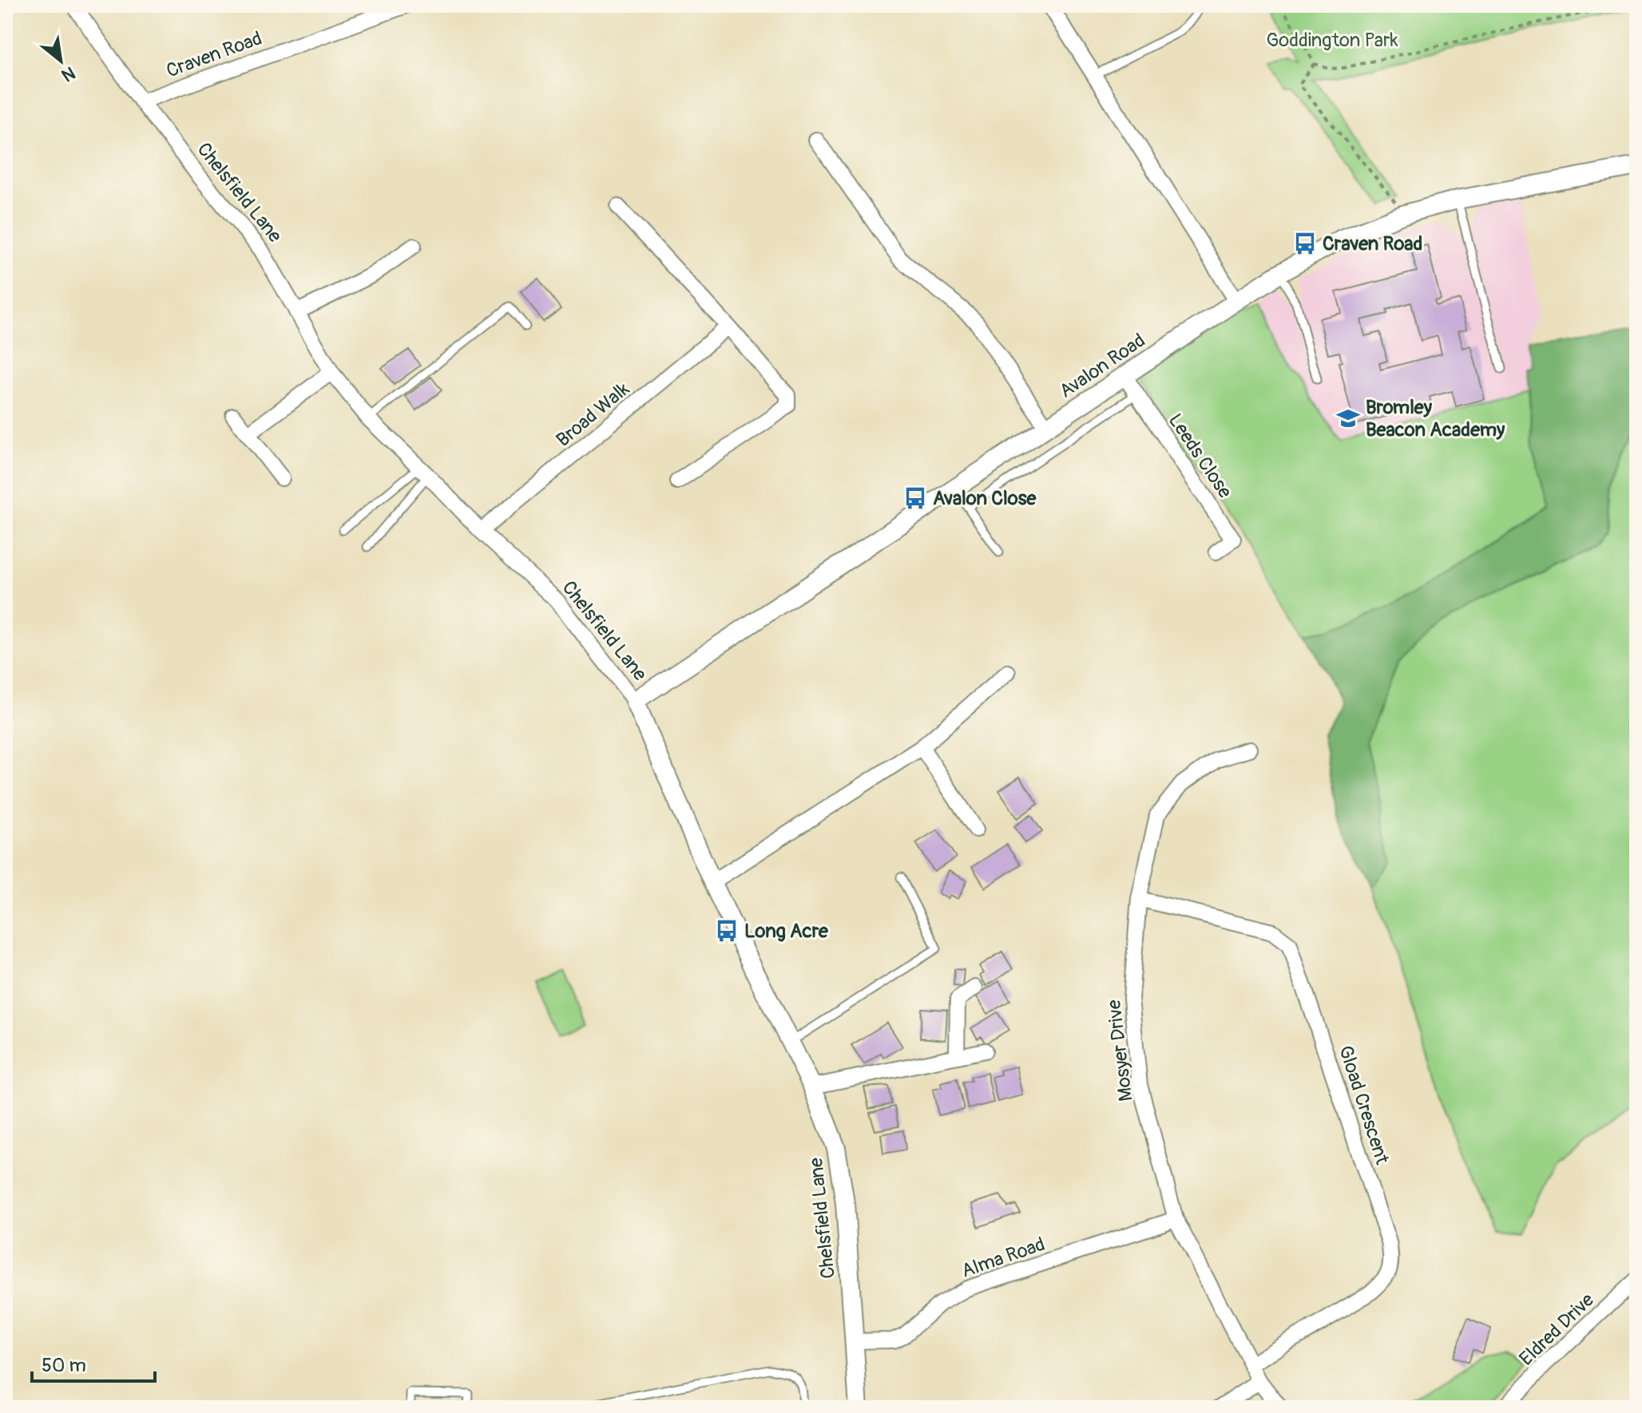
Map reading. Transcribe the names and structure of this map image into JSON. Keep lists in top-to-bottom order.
{
  "streets": {
    "street": [
      "Craven Road",
      "Chelsfield Lane",
      "Avalon Road",
      "Broad Walk",
      "Leeds Close",
      "Mosyer Drive",
      "Gload Crescent",
      "Alma Road",
      "Eldred Drive"
    ]
  },
  "crossings": [
    ["Craven Road", "Chelsfield Lane"],
    ["Chelsfield Lane", "Avalon Road"],
    ["Chelsfield Lane", "Broad Walk"],
    ["Chelsfield Lane", "Alma Road"],
    ["Avalon Road", "Leeds Close"],
    ["Mosyer Drive", "Gload Crescent"],
    ["Mosyer Drive", "Alma Road"]
  ],
  "parks": ["Goddington Park"],
  "places": {
    "bus stop": ["Craven Road", "Avalon Close", "Long Acre"],
    "school or university": ["Bromley Beacon Academy"]
  },
  "scale_bar": "50 m",
  "north": "bottom right"
}
